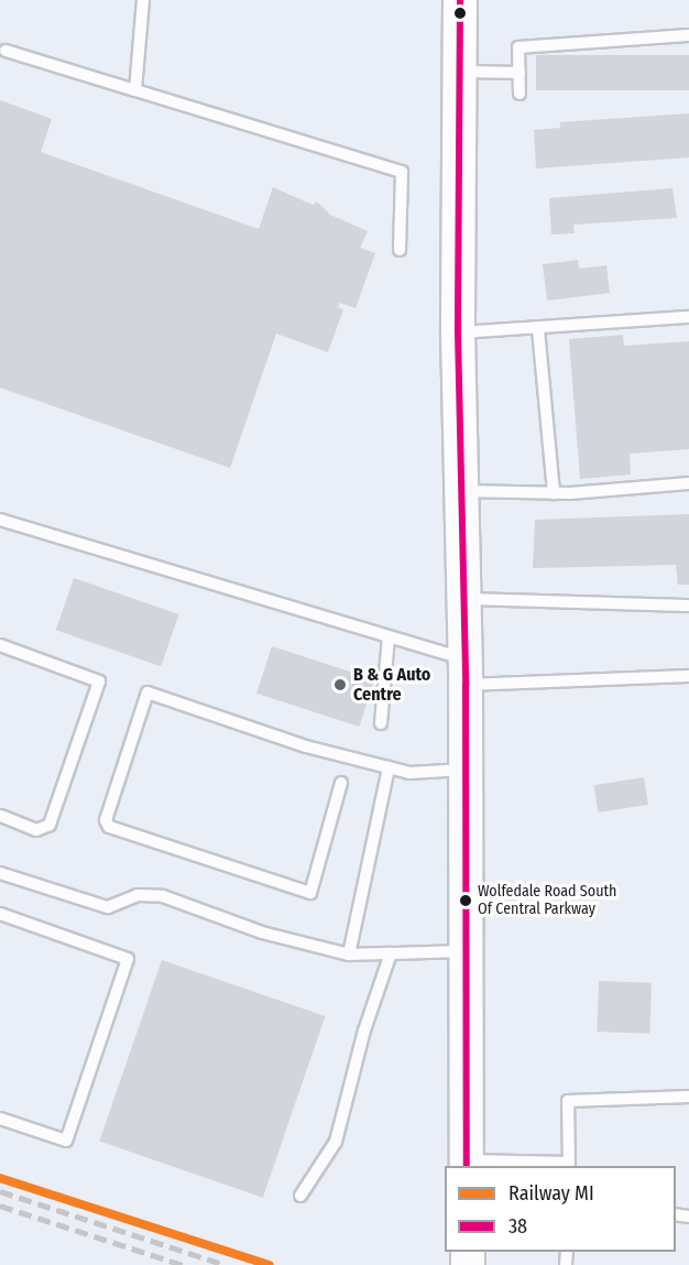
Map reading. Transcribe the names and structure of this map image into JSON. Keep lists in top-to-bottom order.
{
  "places": ["B & G Auto Centre", "Wolfedale Road South Of Central Parkway"],
  "lines": ["transit line 38", "rail line MI"],
  "legend": ["Railway MI", "38"]
}
